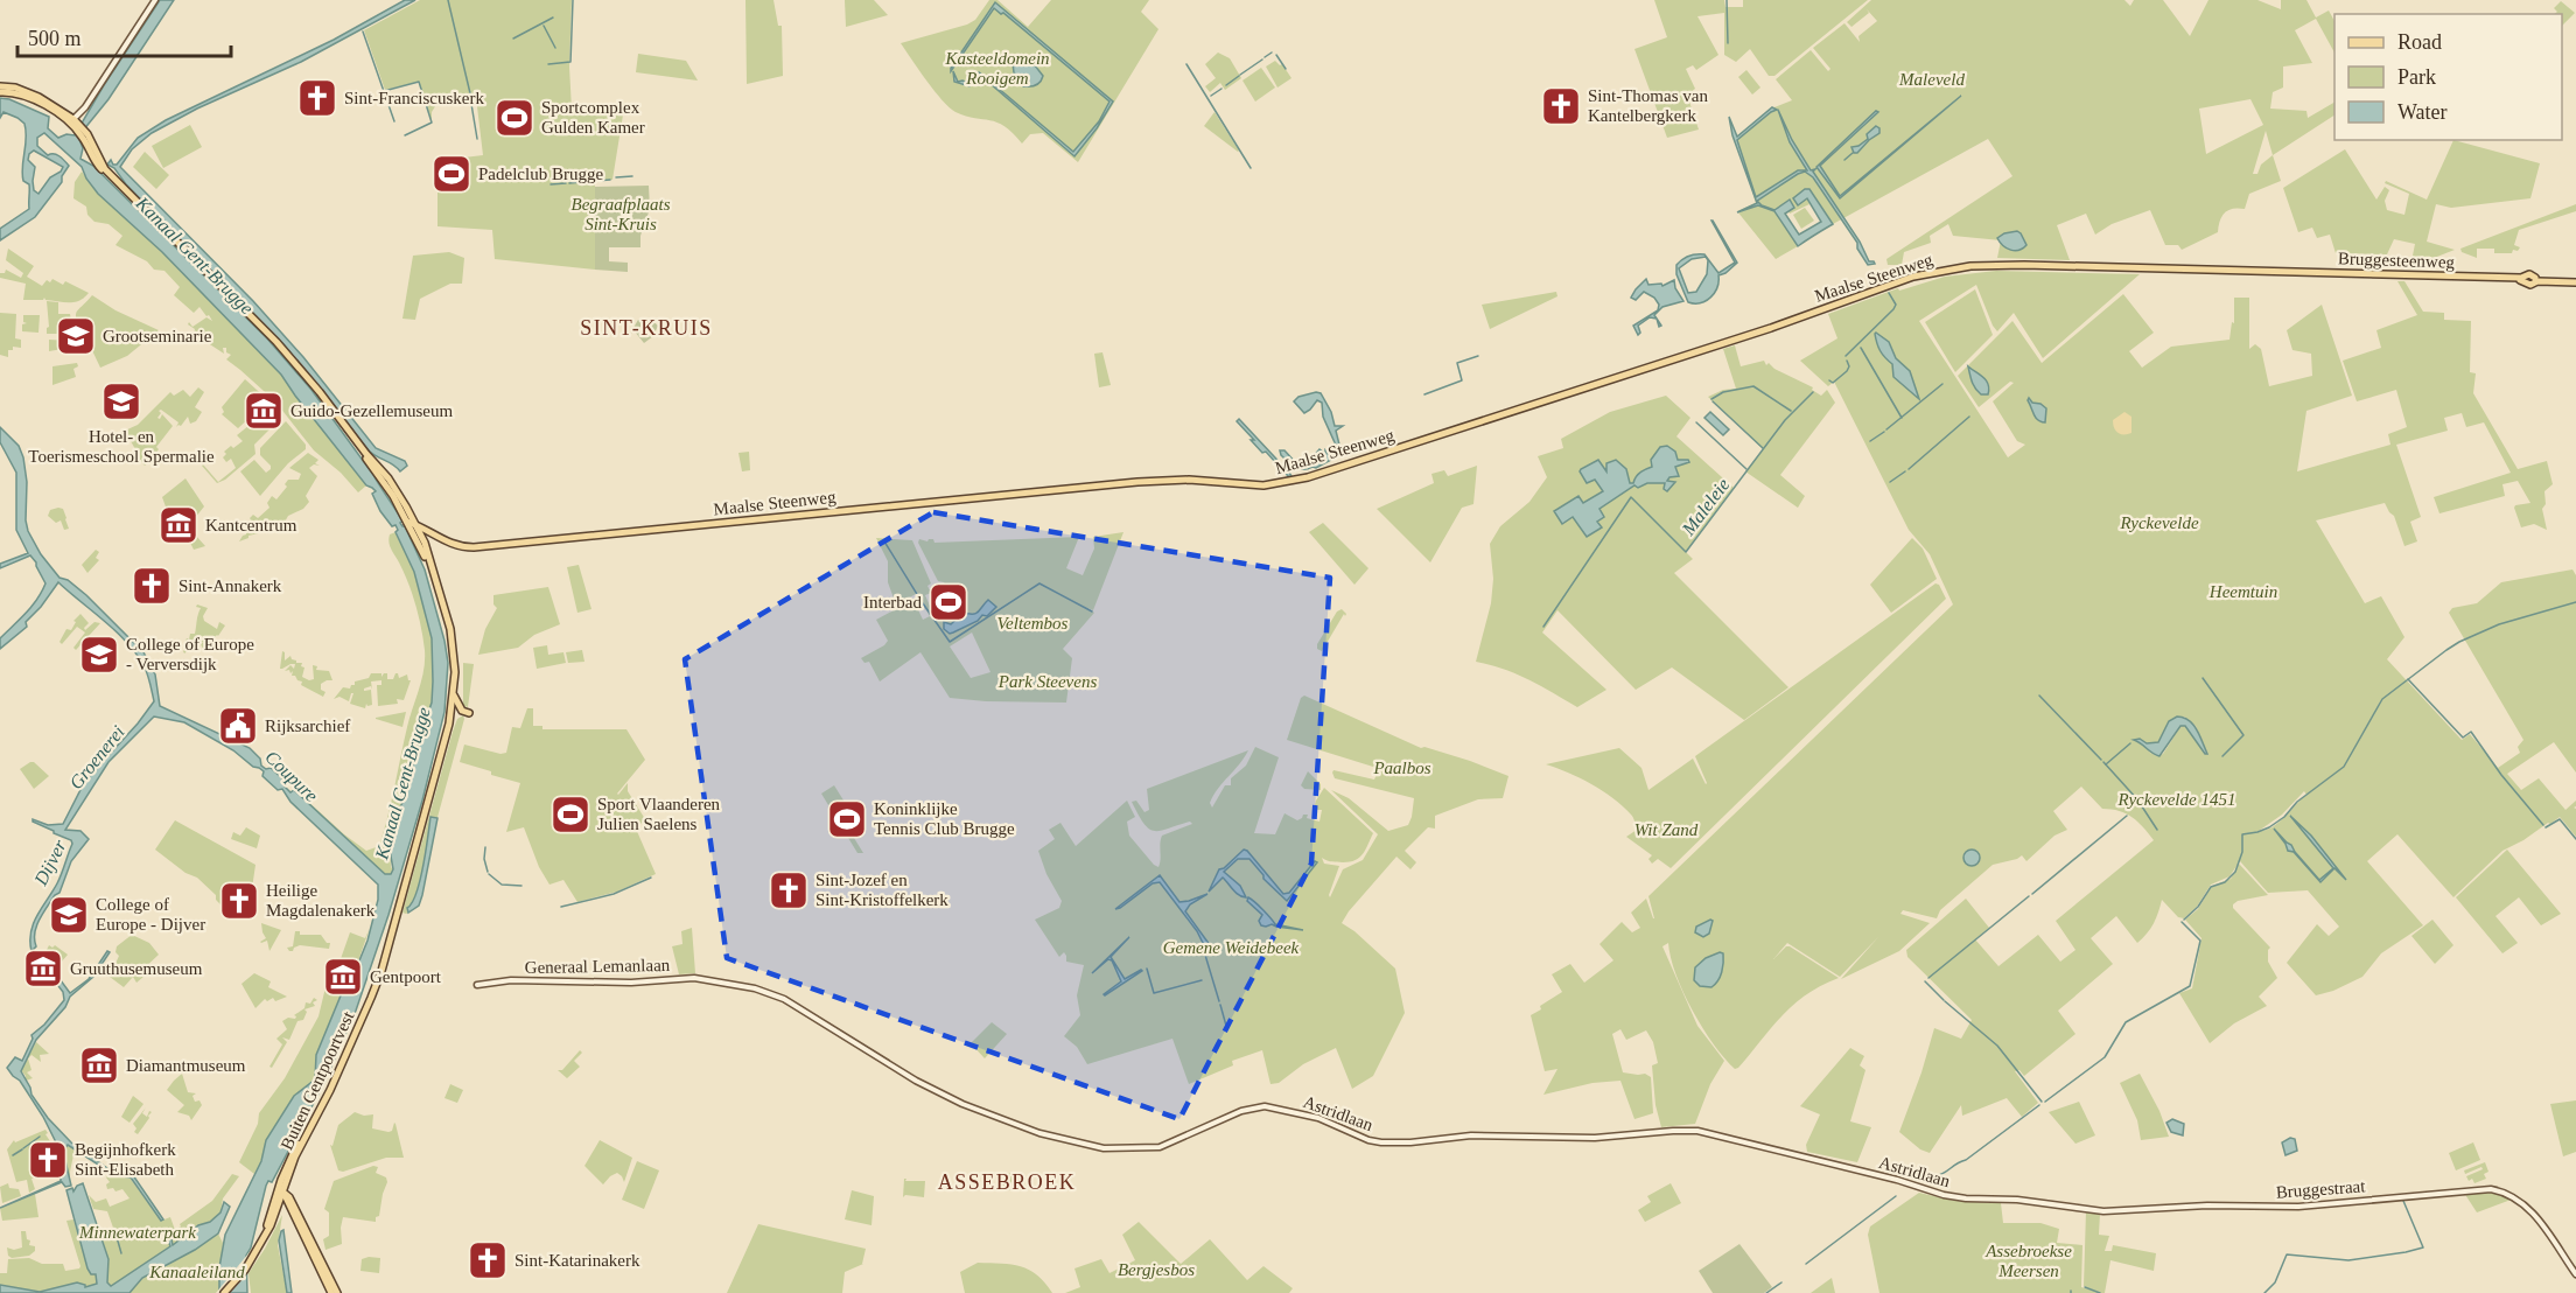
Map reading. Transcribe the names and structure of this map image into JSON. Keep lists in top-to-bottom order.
{
  "streets": {
    "main road": [
      "Bruggesteenweg",
      "Maalse Steenweg",
      "Generaal Lemanlaan",
      "Buiten Gentpoortvest",
      "Astridlaan",
      "Bruggestraat"
    ]
  },
  "crossings": [
    ["Bruggesteenweg", "Maalse Steenweg"],
    ["Generaal Lemanlaan", "Astridlaan"],
    ["Astridlaan", "Bruggestraat"]
  ],
  "districts": ["SINT-KRUIS", "ASSEBROEK"],
  "water": [
    "Kanaal Gent-Brugge",
    "Maleleie",
    "Groenerei",
    "Coupure",
    "Dijver"
  ],
  "parks": [
    "Kasteeldomein Rooigem",
    "Maleveld",
    "Begraafplaats Sint-Kruis",
    "Ryckevelde",
    "Heemtuin",
    "Veltembos",
    "Park Steevens",
    "Paalbos",
    "Ryckevelde 1451",
    "Wit Zand",
    "Gemene Weidebeek",
    "Minnewaterpark",
    "Assebroekse Meersen",
    "Bergjesbos",
    "Kanaaleiland"
  ],
  "places": {
    "church": [
      "Sint-Franciscuskerk",
      "Sint-Thomas van Kantelbergkerk",
      "Sint-Annakerk",
      "Sint-Jozef en Sint-Kristoffelkerk",
      "Heilige Magdalenakerk",
      "Begijnhofkerk Sint-Elisabeth",
      "Sint-Katarinakerk"
    ],
    "sports": [
      "Sportcomplex Gulden Kamer",
      "Padelclub Brugge",
      "Interbad",
      "Sport Vlaanderen Julien Saelens",
      "Koninklijke Tennis Club Brugge"
    ],
    "school or university": [
      "Grootseminarie",
      "Hotel- en Toerismeschool Spermalie",
      "College of Europe - Verversdijk",
      "College of Europe - Dijver"
    ],
    "museum": [
      "Guido-Gezellemuseum",
      "Kantcentrum",
      "Gruuthusemuseum",
      "Gentpoort",
      "Diamantmuseum"
    ],
    "public building": ["Rijksarchief"]
  },
  "legend": ["Road", "Park", "Water"],
  "scale_bar": "500 m"
}
